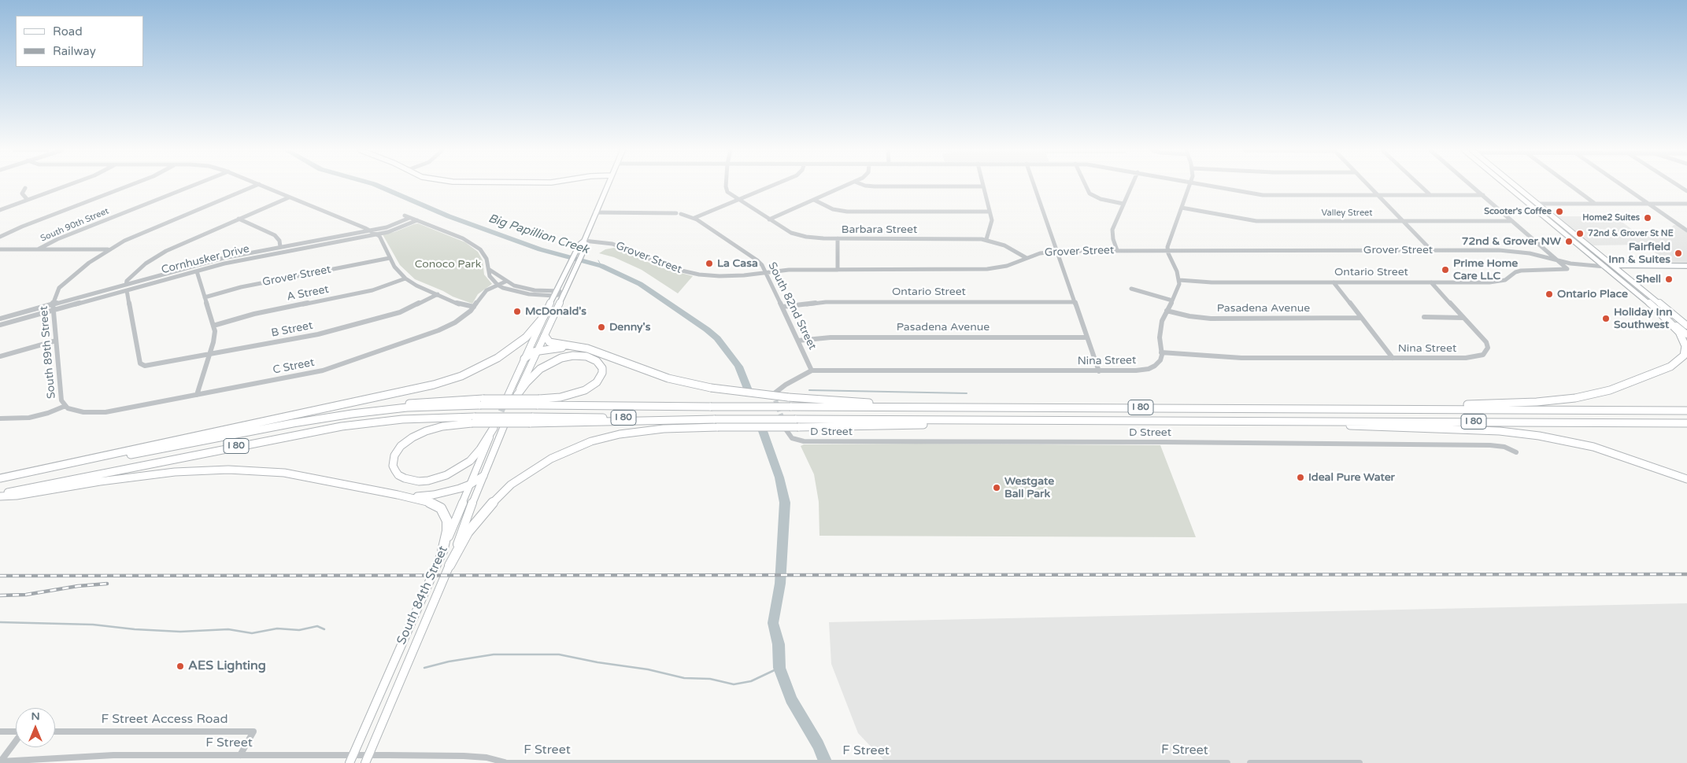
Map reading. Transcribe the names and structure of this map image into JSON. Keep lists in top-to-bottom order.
{
  "streets": {
    "highway": ["I 80"],
    "main road": ["Grover Street", "South 84th Street"],
    "street": [
      "Valley Street",
      "South 90th Street",
      "Barbara Street",
      "Cornhusker Drive",
      "Ontario Street",
      "A Street",
      "South 82nd Street",
      "Pasadena Avenue",
      "B Street",
      "Nina Street",
      "South 89th Street",
      "C Street",
      "D Street",
      "F Street Access Road",
      "F Street"
    ]
  },
  "crossings": [
    ["Barbara Street", "Grover Street"],
    ["Grover Street", "South 82nd Street"],
    ["Cornhusker Drive", "B Street"],
    ["Cornhusker Drive", "South 89th Street"],
    ["Ontario Street", "South 82nd Street"],
    ["South 82nd Street", "Pasadena Avenue"],
    ["South 82nd Street", "Nina Street"],
    ["South 89th Street", "C Street"],
    ["South 84th Street", "F Street"],
    ["F Street Access Road", "F Street"]
  ],
  "water": ["Big Papillion Creek"],
  "parks": ["Conoco Park"],
  "places": [
    "Scooter's Coffee",
    "Home2 Suites",
    "72nd & Grover St NE",
    "72nd & Grover NW",
    "Fairfield Inn & Suites",
    "La Casa",
    "Prime Home Care LLC",
    "Shell",
    "Ontario Place",
    "McDonald's",
    "Holiday Inn Southwest",
    "Denny's",
    "Ideal Pure Water",
    "Westgate Ball Park",
    "AES Lighting"
  ],
  "legend": ["Road", "Railway"],
  "north": "top"
}
